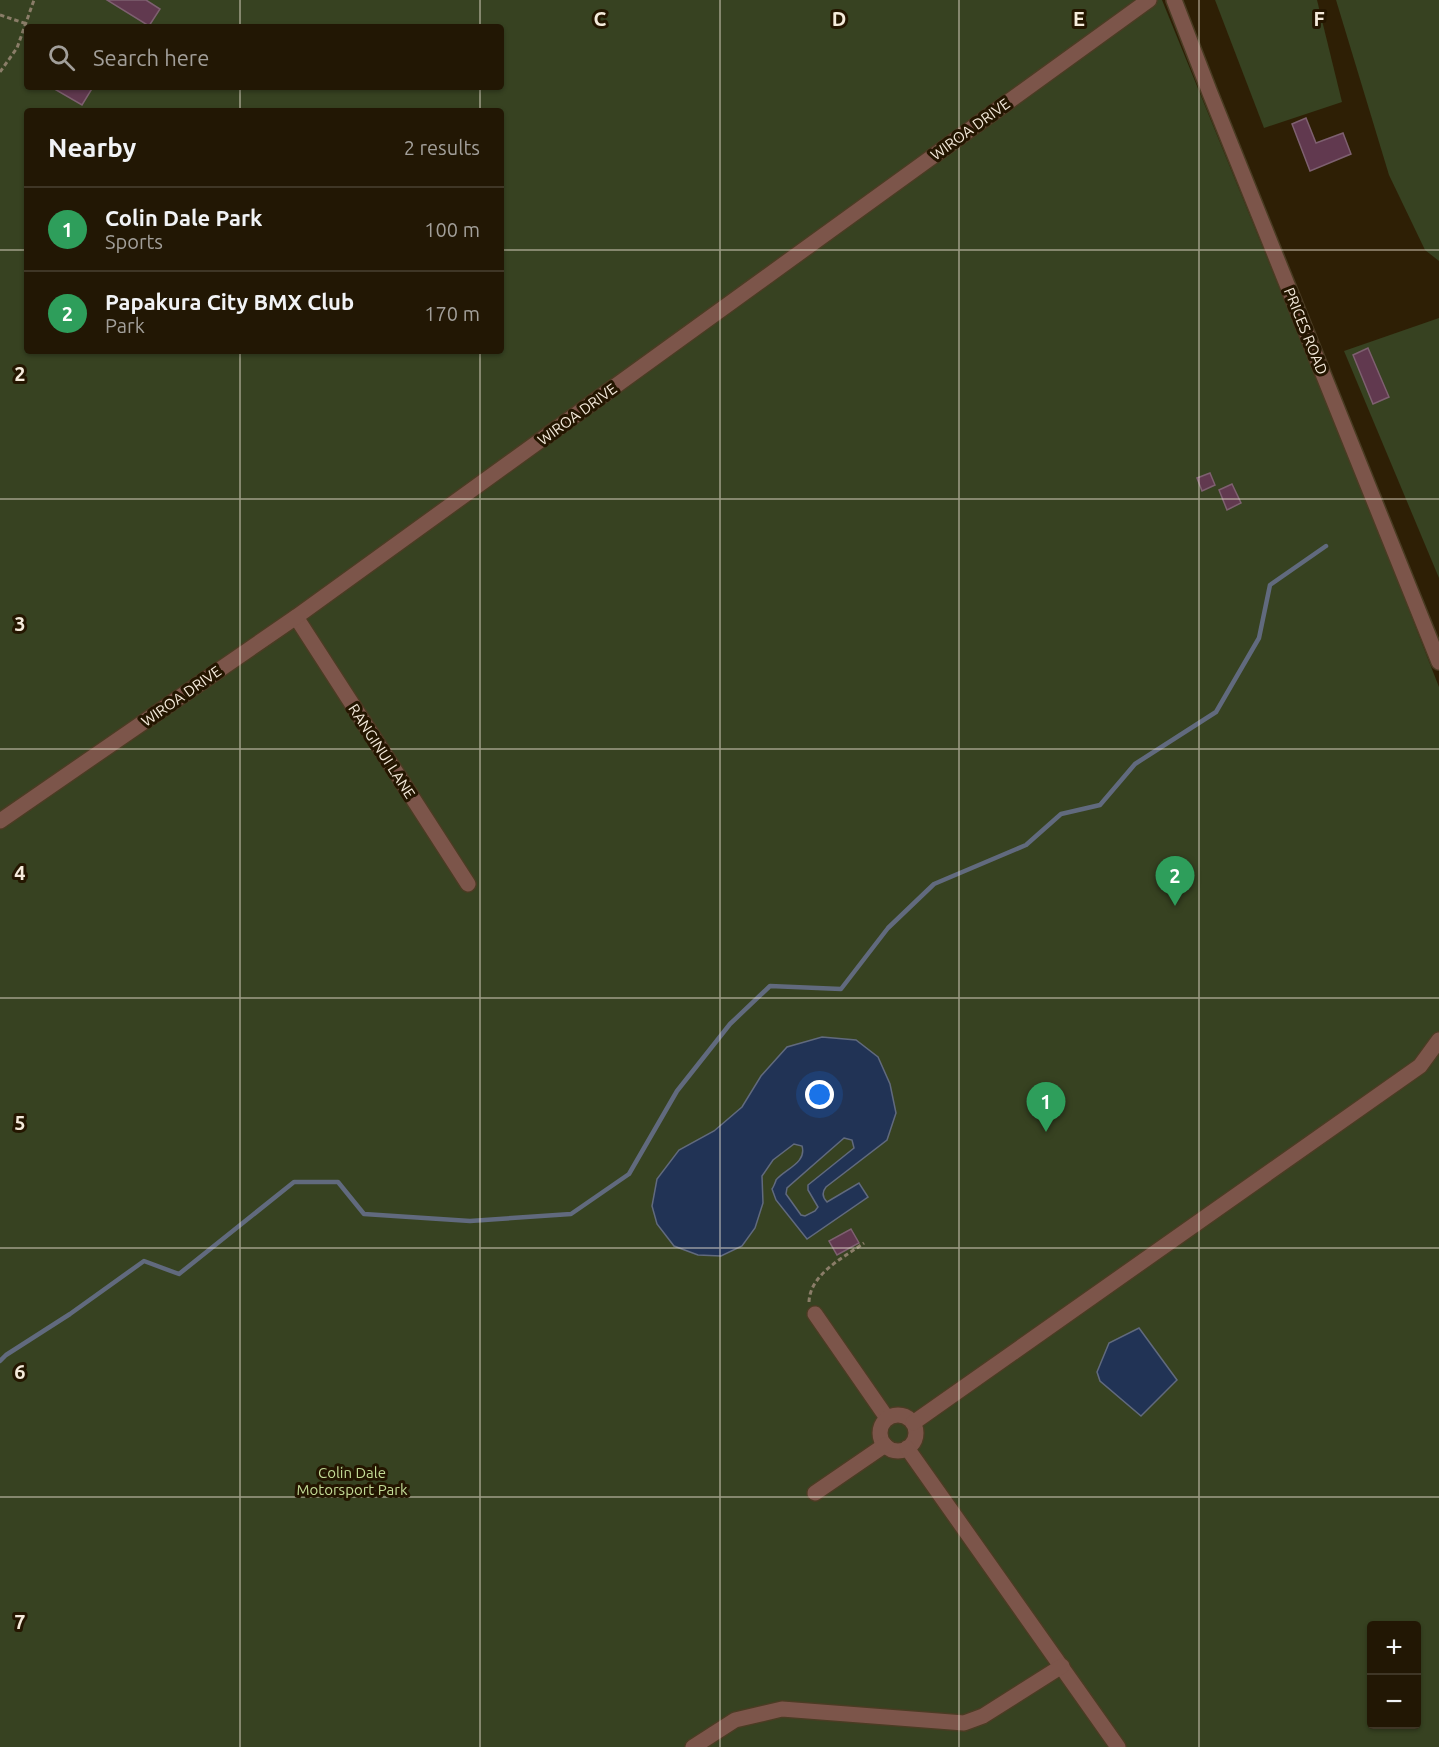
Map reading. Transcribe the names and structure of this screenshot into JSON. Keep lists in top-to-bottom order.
{
  "streets": {
    "street": ["WIROA DRIVE", "PRICES ROAD", "RANGINUI LANE"]
  },
  "crossings": [
    ["WIROA DRIVE", "RANGINUI LANE"]
  ],
  "parks": ["Colin Dale Motorsport Park"],
  "page": {
    "search": "Search here",
    "heading": ["Nearby", "2 results"],
    "list": [
      {
        "mark": "1",
        "name": "Colin Dale Park",
        "note": "Sports",
        "value": "100 m"
      },
      {
        "mark": "2",
        "name": "Papakura City BMX Club",
        "note": "Park",
        "value": "170 m"
      }
    ],
    "pins": ["2", "1"],
    "map_buttons": ["+", "−"]
  },
  "grid": {
    "columns": [
      "C",
      "D",
      "E",
      "F"
    ],
    "rows": [
      "2",
      "3",
      "4",
      "5",
      "6",
      "7"
    ]
  }
}
